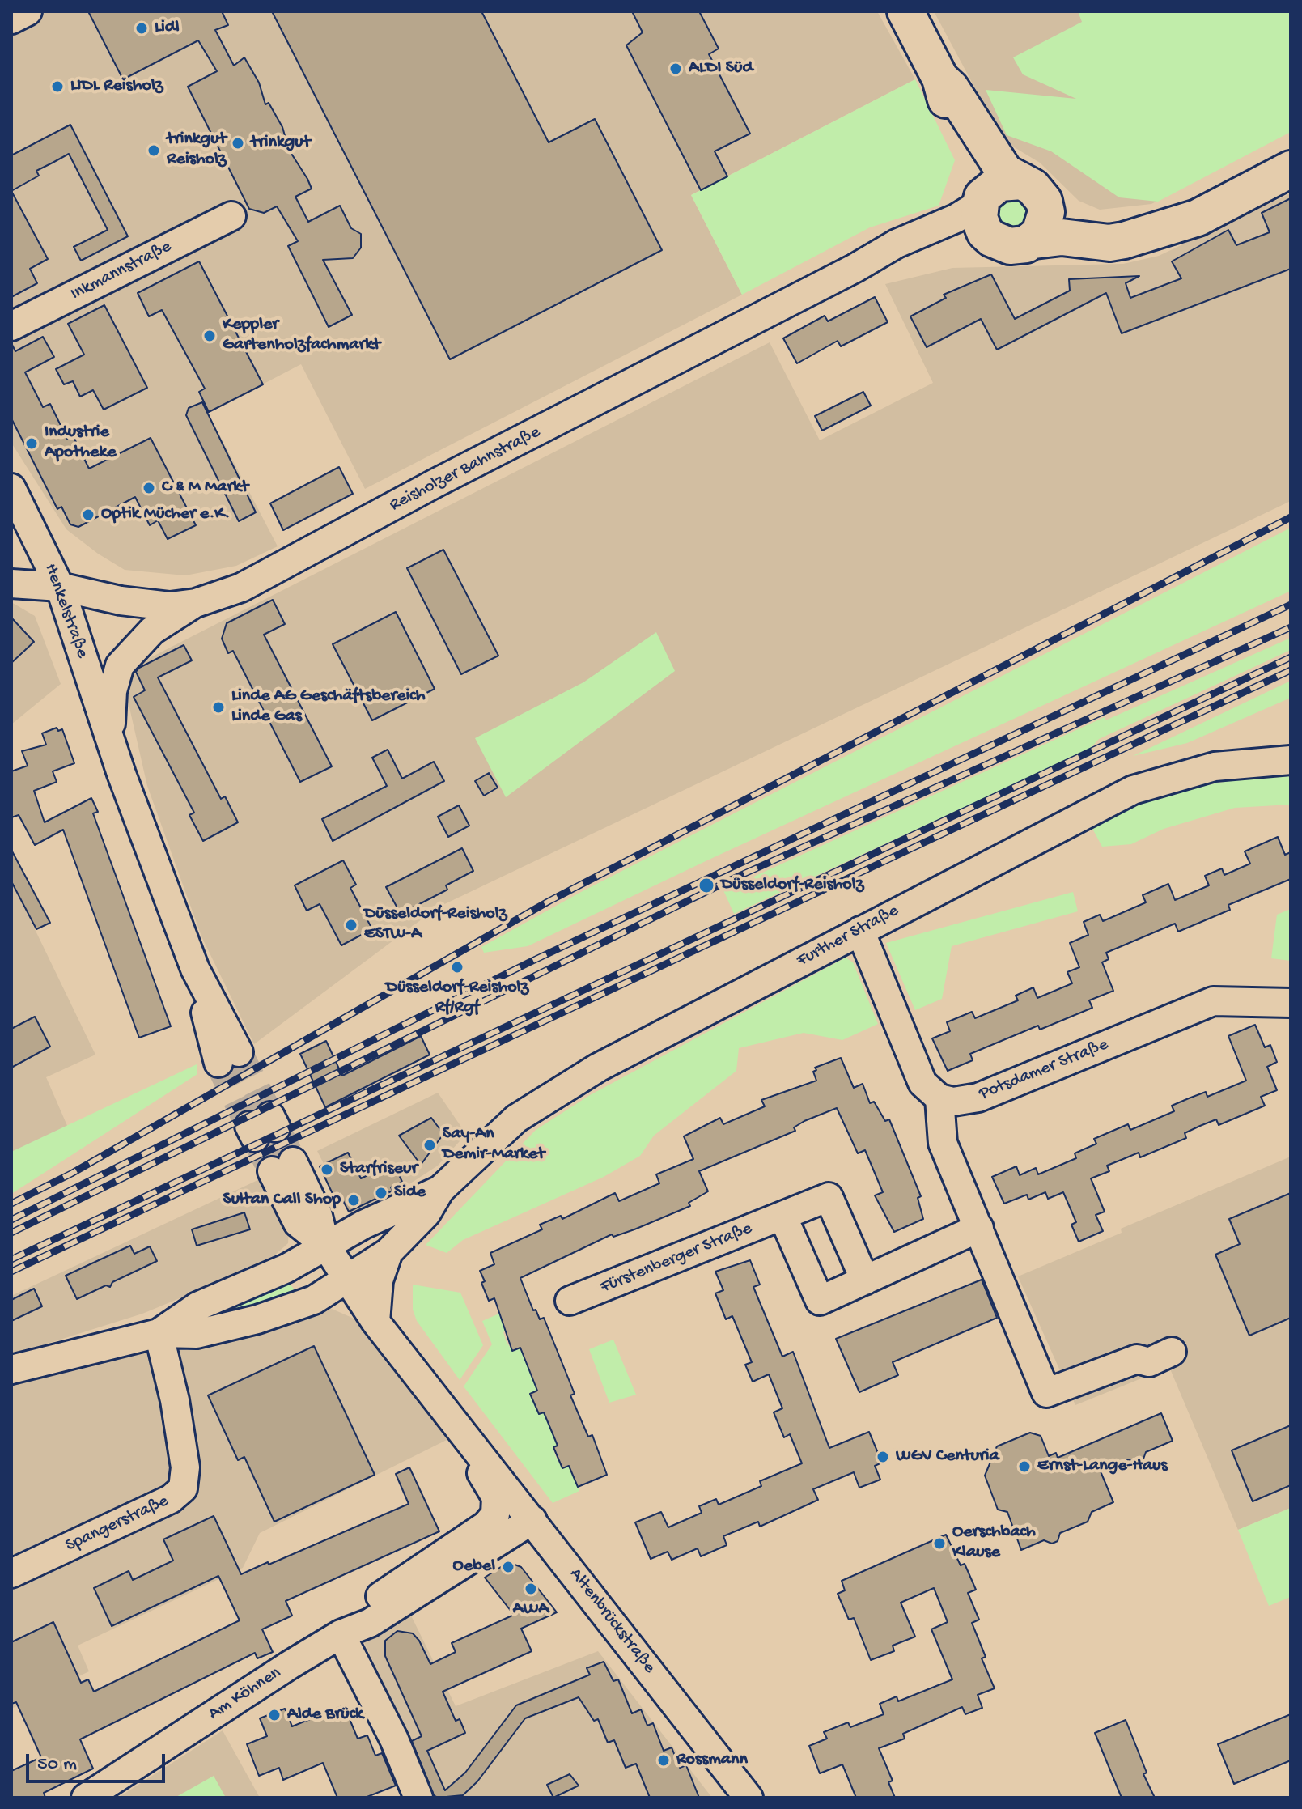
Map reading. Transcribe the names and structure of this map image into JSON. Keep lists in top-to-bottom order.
{
  "streets": {
    "main road": ["Reisholzer Bahnstraße"],
    "street": [
      "Inkmannstraße",
      "Henkelstraße",
      "Further Straße",
      "Potsdamer Straße",
      "Fürstenberger Straße",
      "Spangerstraße",
      "Altenbrückstraße",
      "Am Köhnen"
    ]
  },
  "crossings": [
    ["Reisholzer Bahnstraße", "Henkelstraße"],
    ["Further Straße", "Altenbrückstraße"],
    ["Altenbrückstraße", "Am Köhnen"]
  ],
  "places": [
    "Lidl",
    "ALDI Süd",
    "LIDL Reisholz",
    "trinkgut",
    "trinkgut Reisholz",
    "Keppler Gartenholzfachmarkt",
    "Industrie Apotheke",
    "C & M Markt",
    "Optik Mücher e.K.",
    "Linde AG Geschäftsbereich Linde Gas",
    "Düsseldorf-Reisholz",
    "Düsseldorf-Reisholz ESTW-A",
    "Düsseldorf-Reisholz Rf/Rgf",
    "Say-An Demir-Market",
    "Starfriseur",
    "Side",
    "Sultan Call Shop",
    "WGV Centuria",
    "Ernst-Lange-Haus",
    "Oerschbach Klause",
    "Oebel",
    "AWA",
    "Alde Brück",
    "Rossmann"
  ],
  "scale_bar": "50 m"
}
